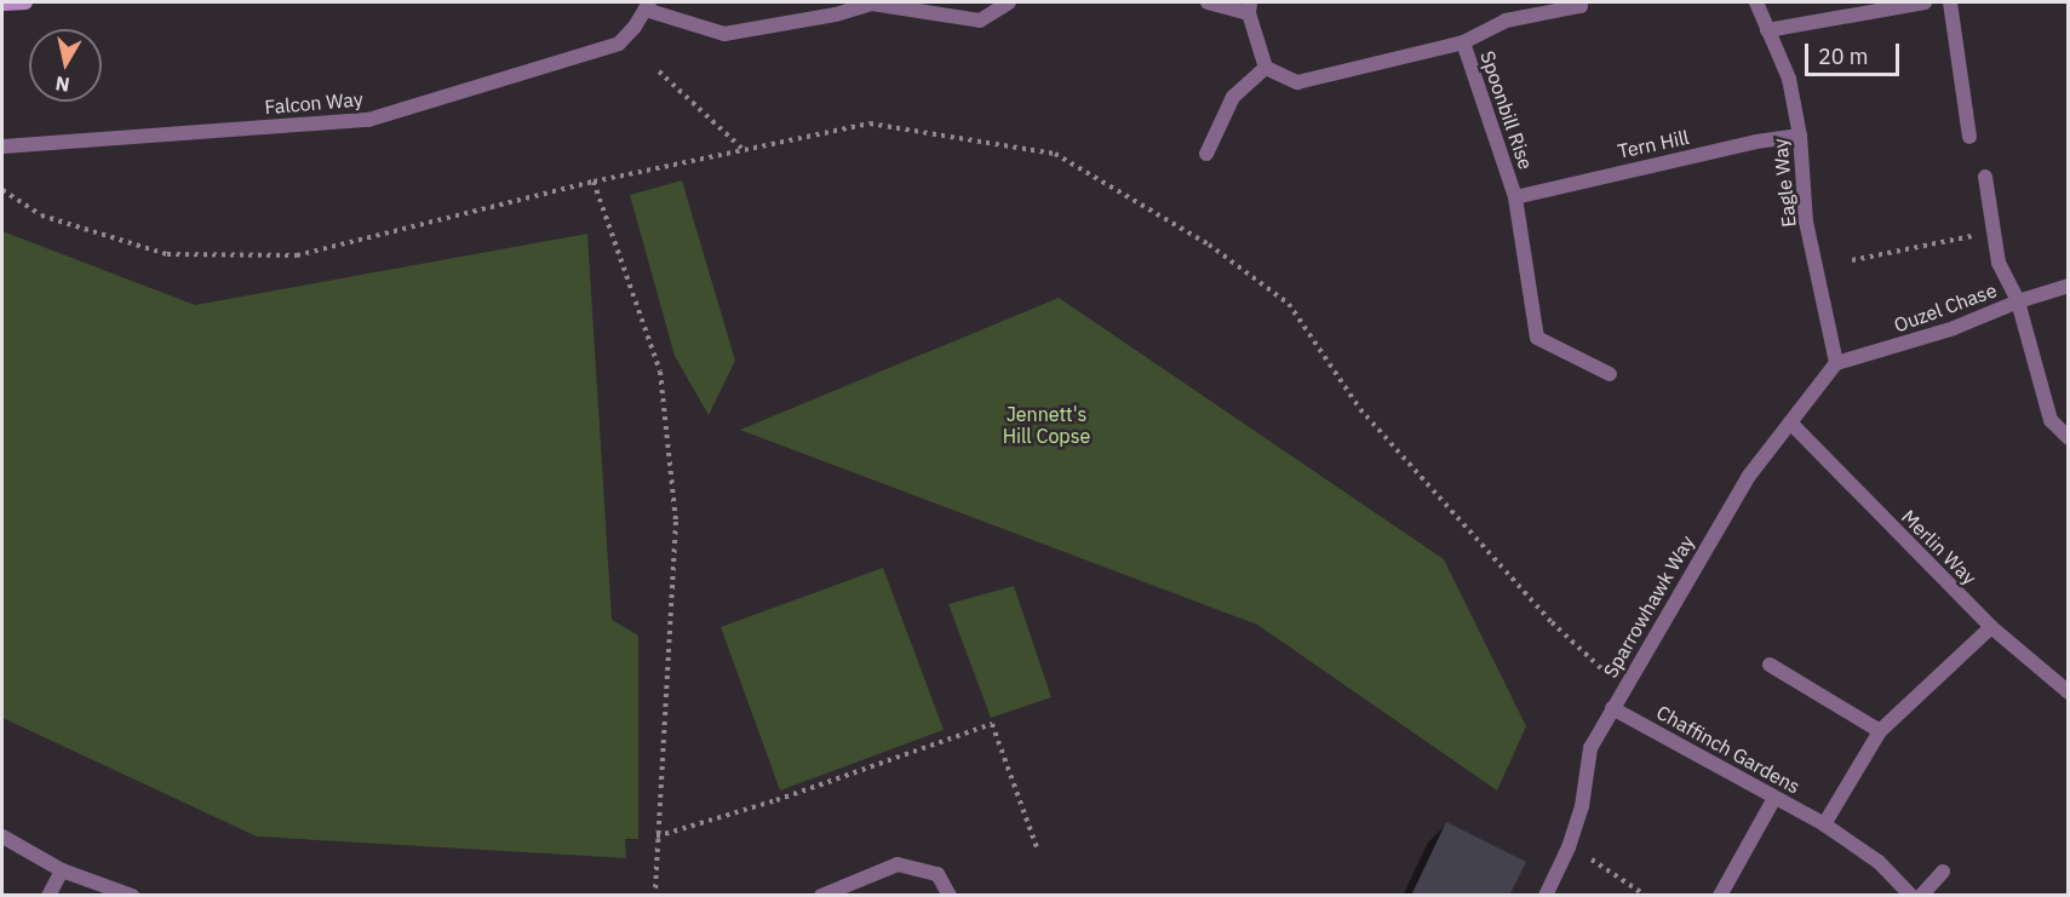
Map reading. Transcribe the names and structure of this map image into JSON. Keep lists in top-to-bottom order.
{
  "streets": {
    "street": [
      "Falcon Way",
      "Spoonbill Rise",
      "Tern Hill",
      "Eagle Way",
      "Ouzel Chase",
      "Merlin Way",
      "Sparrowhawk Way",
      "Chaffinch Gardens"
    ]
  },
  "crossings": [
    ["Spoonbill Rise", "Tern Hill"],
    ["Tern Hill", "Eagle Way"],
    ["Eagle Way", "Ouzel Chase"],
    ["Eagle Way", "Sparrowhawk Way"],
    ["Ouzel Chase", "Sparrowhawk Way"],
    ["Merlin Way", "Sparrowhawk Way"],
    ["Sparrowhawk Way", "Chaffinch Gardens"]
  ],
  "parks": ["Jennett's Hill Copse"],
  "scale_bar": "20 m",
  "north": "bottom"
}
